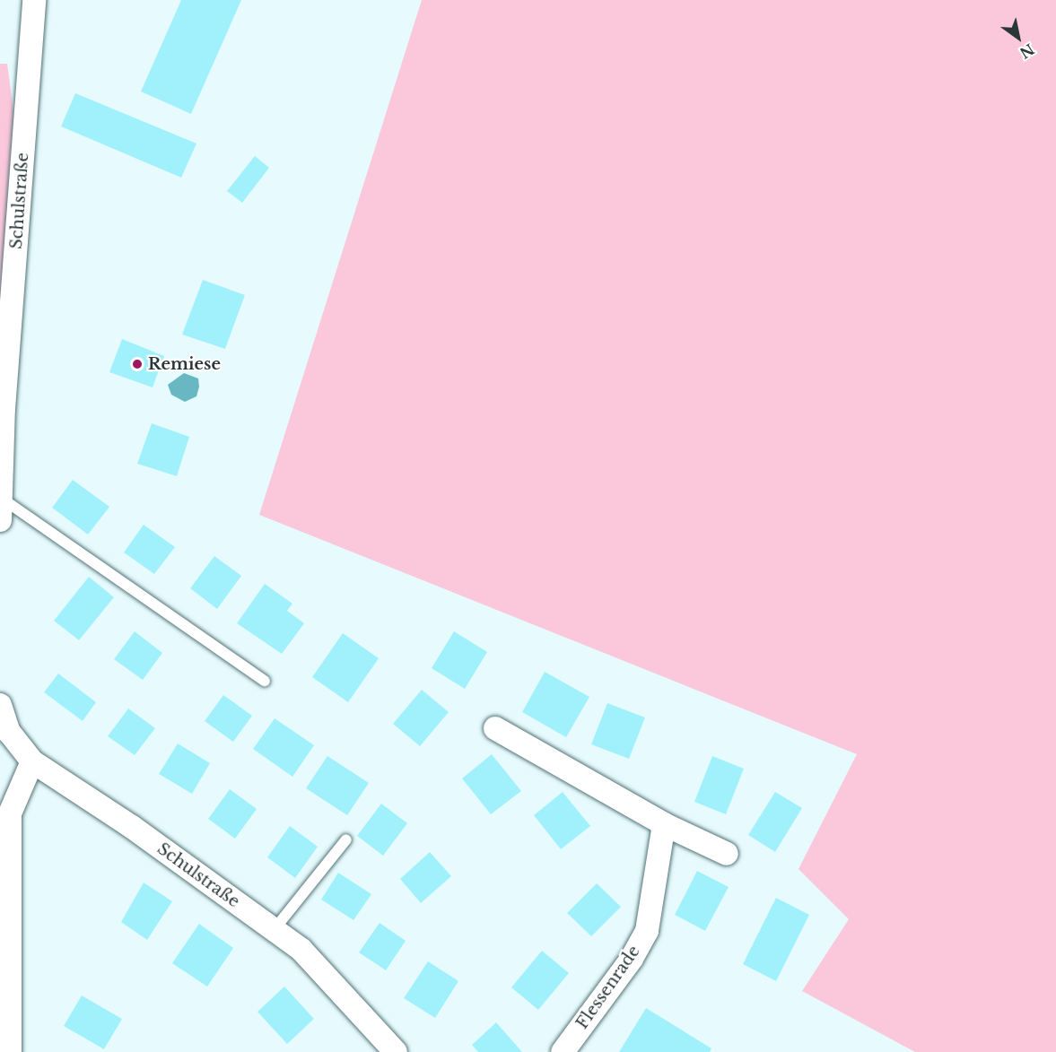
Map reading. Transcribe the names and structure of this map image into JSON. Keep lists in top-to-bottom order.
{
  "streets": {
    "street": ["Schulstraße", "Flessenrade"]
  },
  "places": ["Remiese"],
  "north": "bottom right"
}
